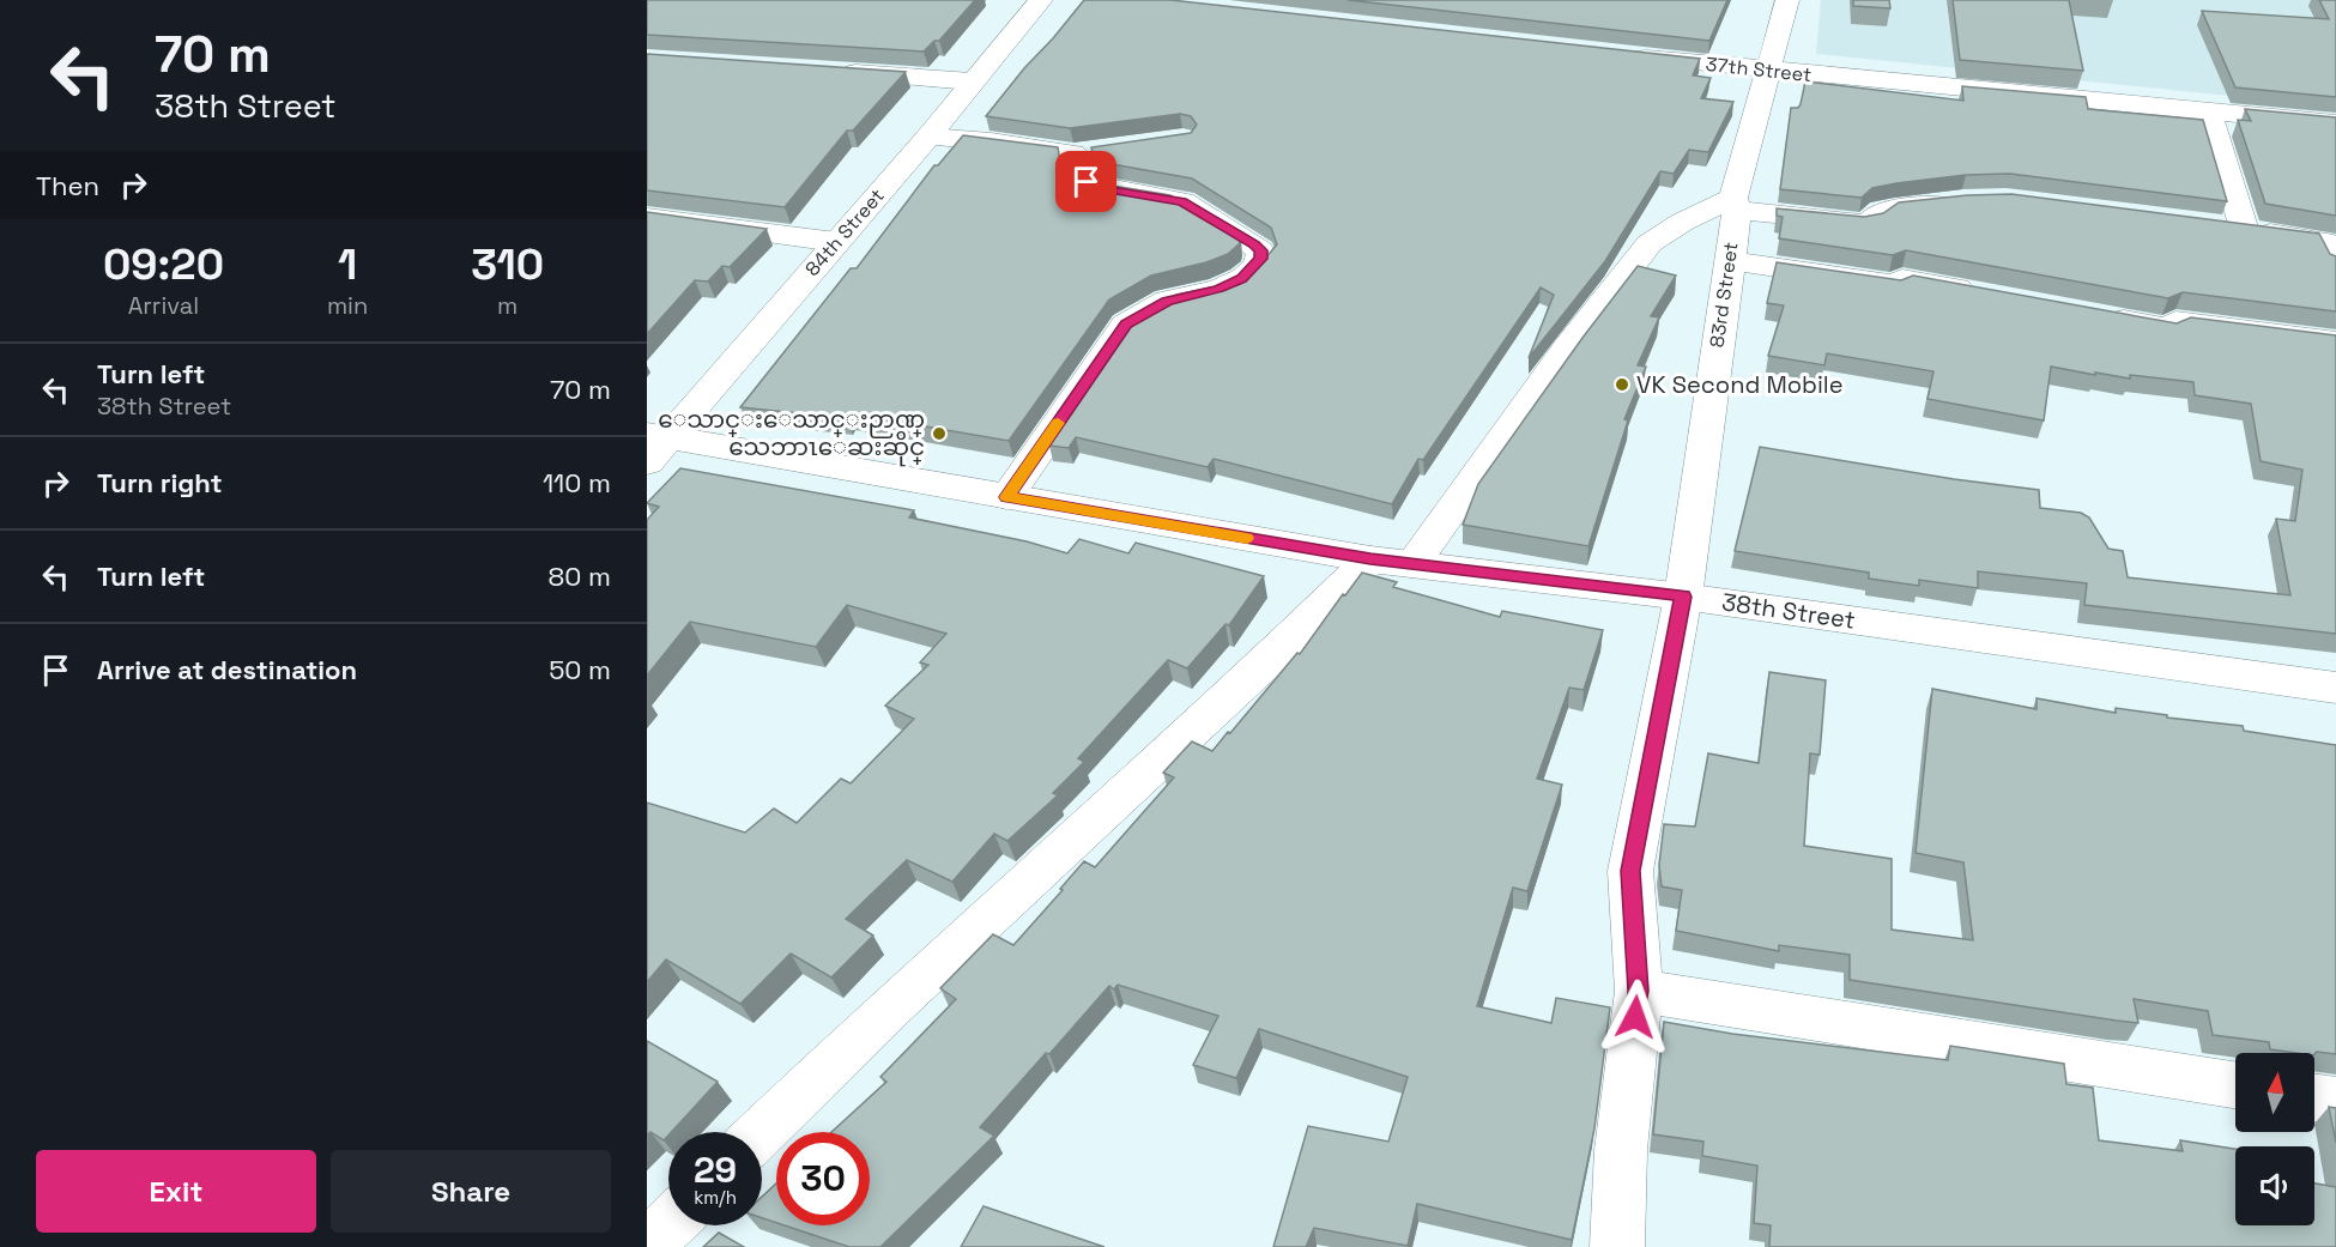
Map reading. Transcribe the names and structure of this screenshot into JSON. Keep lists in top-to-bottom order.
{
  "streets": {
    "street": [
      "37th Street",
      "84th Street",
      "83rd Street",
      "38th Street"
    ]
  },
  "crossings": [
    ["37th Street", "83rd Street"],
    ["84th Street", "38th Street"],
    ["83rd Street", "38th Street"]
  ],
  "places": ["VK Second Mobile", "ေသာင္းေသာင္းဉာဏ္ သေဘာၤေဆးဆိုင္"],
  "north": "top",
  "page": {
    "turn": ["70 m", "38th Street"],
    "then": "Then",
    "eta": [
      "09:20",
      "Arrival",
      "1",
      "min",
      "310",
      "m"
    ],
    "list": [
      {
        "name": "Turn left",
        "note": "38th Street",
        "value": "70 m"
      },
      {
        "name": "Turn right",
        "value": "110 m"
      },
      {
        "name": "Turn left",
        "value": "80 m"
      },
      {
        "name": "Arrive at destination",
        "value": "50 m"
      }
    ],
    "speed": "29 km/h",
    "limit": "30",
    "buttons": ["Exit", "Share"]
  }
}
